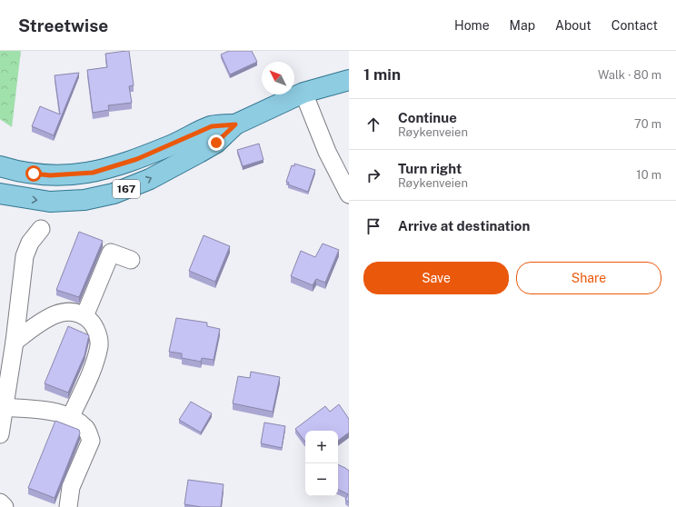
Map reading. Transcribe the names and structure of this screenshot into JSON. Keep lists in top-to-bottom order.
{
  "streets": {
    "main road": ["167"]
  },
  "north": "top left",
  "page": {
    "header": "Streetwise",
    "nav": [
      "Home",
      "Map",
      "About",
      "Contact"
    ],
    "heading": ["1 min", "Walk · 80 m"],
    "list": [
      ["Continue", "Røykenveien", "70 m"],
      ["Turn right", "Røykenveien", "10 m"],
      "Arrive at destination"
    ],
    "buttons": ["Save", "Share"],
    "map_buttons": ["+", "−"]
  }
}
